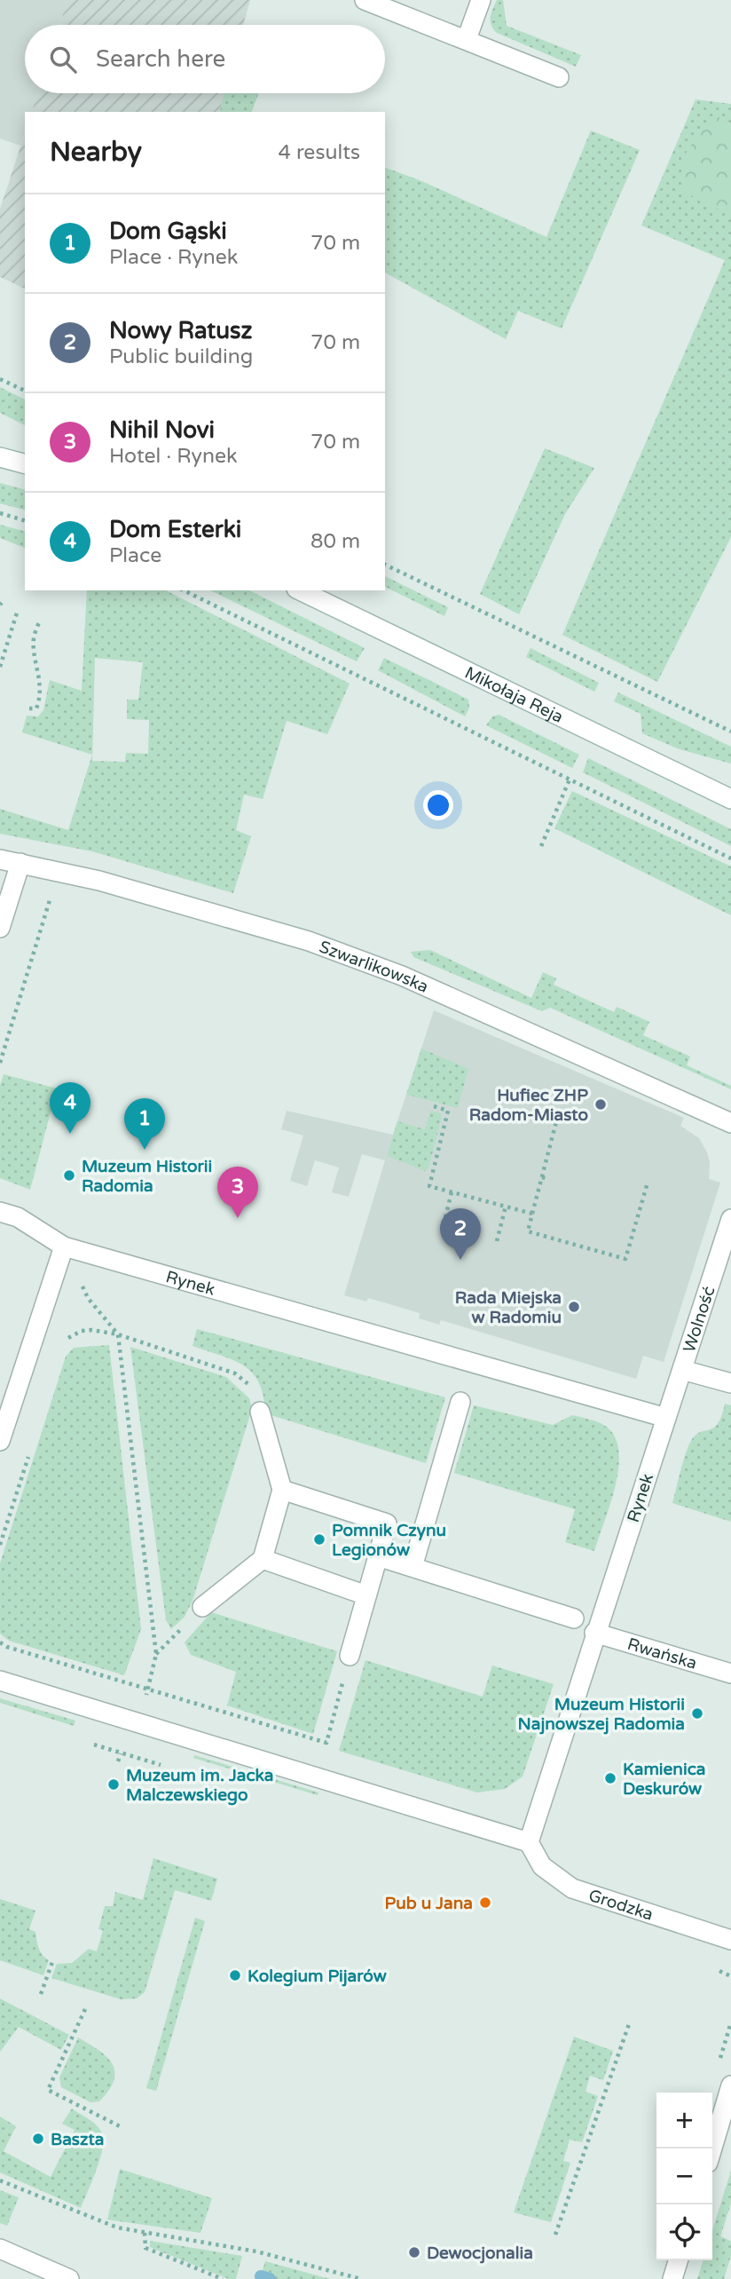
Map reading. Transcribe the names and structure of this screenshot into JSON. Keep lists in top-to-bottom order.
{
  "streets": {
    "street": [
      "Mikołaja Reja",
      "Szwarlikowska",
      "Rynek",
      "Wolność",
      "Rwańska",
      "Grodzka"
    ]
  },
  "crossings": [
    ["Rynek", "Wolność"],
    ["Rynek", "Rwańska"],
    ["Rynek", "Grodzka"]
  ],
  "places": [
    "Hufiec ZHP Radom-Miasto",
    "Muzeum Historii Radomia",
    "Rada Miejska w Radomiu",
    "Pomnik Czynu Legionów",
    "Muzeum Historii Najnowszej Radomia",
    "Kamienica Deskurów",
    "Muzeum im. Jacka Malczewskiego",
    "Pub u Jana",
    "Kolegium Pijarów",
    "Baszta",
    "Dewocjonalia"
  ],
  "page": {
    "search": "Search here",
    "heading": ["Nearby", "4 results"],
    "list": [
      {
        "mark": "1",
        "name": "Dom Gąski",
        "note": "Place · Rynek",
        "value": "70 m"
      },
      {
        "mark": "2",
        "name": "Nowy Ratusz",
        "note": "Public building",
        "value": "70 m"
      },
      {
        "mark": "3",
        "name": "Nihil Novi",
        "note": "Hotel · Rynek",
        "value": "70 m"
      },
      {
        "mark": "4",
        "name": "Dom Esterki",
        "note": "Place",
        "value": "80 m"
      }
    ],
    "pins": [
      "4",
      "1",
      "3",
      "2"
    ],
    "map_buttons": ["+", "−"]
  }
}
